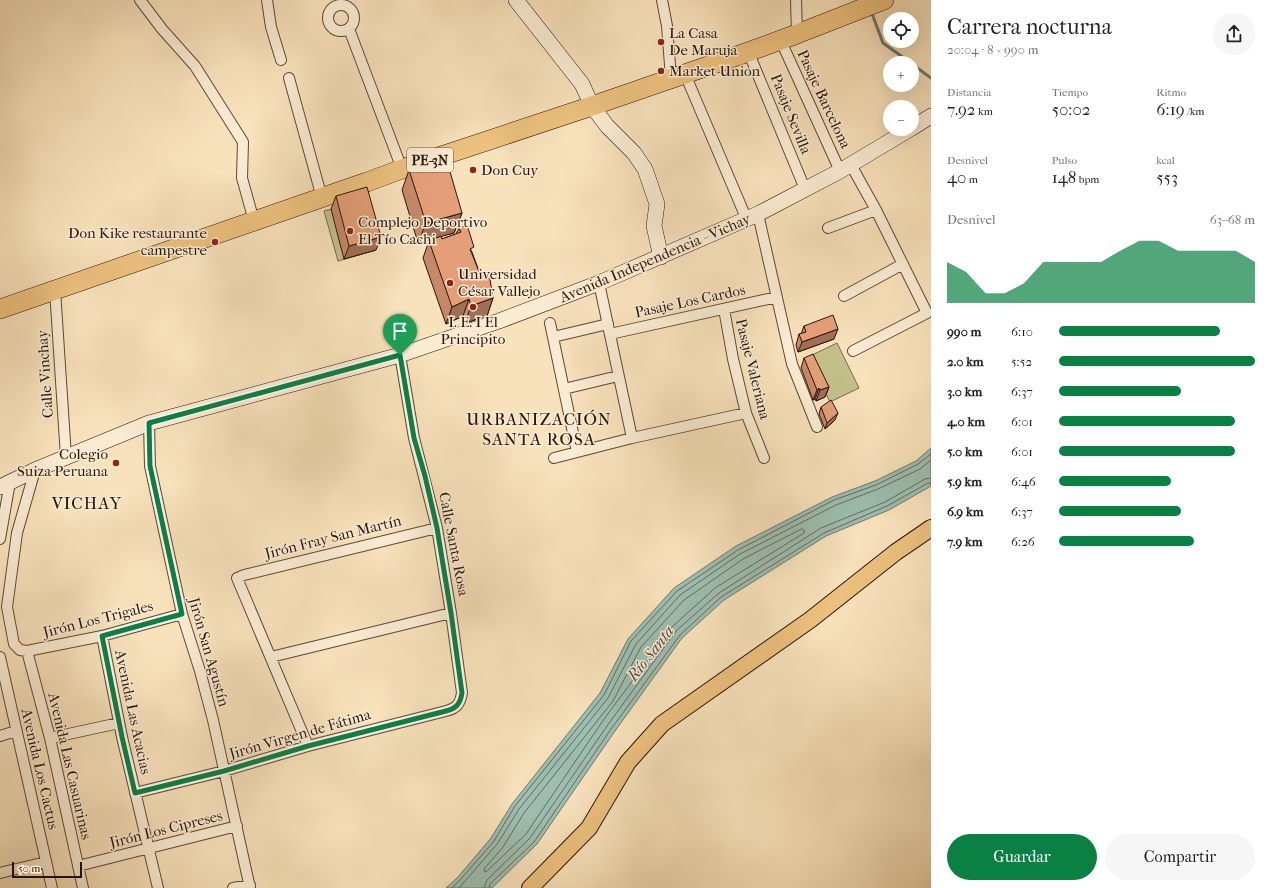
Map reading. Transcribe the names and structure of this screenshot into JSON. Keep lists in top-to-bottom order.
{
  "streets": {
    "highway": ["PE-3N"],
    "main road": ["Avenida Independencia - Vichay"],
    "street": [
      "Pasaje Barcelona",
      "Pasaje Sevilla",
      "Pasaje Los Cardos",
      "Pasaje Valeriana",
      "Calle Vinchay",
      "Jirón Fray San Martín",
      "Calle Santa Rosa",
      "Jirón Los Trigales",
      "Jirón San Agustín",
      "Avenida Las Acacias",
      "Jirón Virgen de Fátima",
      "Avenida Las Casuarinas",
      "Avenida Los Cactus",
      "Jirón Los Cipreses"
    ]
  },
  "crossings": [
    ["Pasaje Barcelona", "PE-3N"],
    ["Pasaje Barcelona", "Avenida Independencia - Vichay"],
    ["Pasaje Sevilla", "PE-3N"],
    ["Pasaje Sevilla", "Avenida Independencia - Vichay"],
    ["PE-3N", "Calle Vinchay"],
    ["Avenida Independencia - Vichay", "Calle Vinchay"],
    ["Avenida Independencia - Vichay", "Calle Santa Rosa"],
    ["Avenida Independencia - Vichay", "Jirón San Agustín"],
    ["Avenida Independencia - Vichay", "Avenida Las Casuarinas"],
    ["Pasaje Los Cardos", "Pasaje Valeriana"],
    ["Jirón Fray San Martín", "Calle Santa Rosa"],
    ["Calle Santa Rosa", "Jirón Virgen de Fátima"],
    ["Jirón Los Trigales", "Jirón San Agustín"],
    ["Jirón Los Trigales", "Avenida Las Acacias"],
    ["Jirón Los Trigales", "Avenida Las Casuarinas"],
    ["Jirón San Agustín", "Jirón Virgen de Fátima"],
    ["Jirón San Agustín", "Jirón Los Cipreses"],
    ["Avenida Las Acacias", "Jirón Virgen de Fátima"],
    ["Avenida Las Acacias", "Jirón Los Cipreses"],
    ["Avenida Las Casuarinas", "Jirón Los Cipreses"]
  ],
  "districts": ["URBANIZACIÓN SANTA ROSA", "VICHAY"],
  "water": ["Río Santa"],
  "places": [
    "La Casa De Maruja",
    "Market Union",
    "Don Cuy",
    "Complejo Deportivo El Tío Cachi",
    "Don Kike restaurante campestre",
    "Universidad César Vallejo",
    "I. E. I El Principito",
    "Colegio Suiza Peruana"
  ],
  "scale_bar": "50 m",
  "page": {
    "heading": ["Carrera nocturna", "20:04 · 8 × 990 m"],
    "map_buttons": ["+", "−"],
    "stats": [
      ["Distancia", "7.92 km"],
      ["Tiempo", "50:02"],
      ["Ritmo", "6:19 /km"],
      ["Desnivel", "40 m"],
      ["Pulso", "148 bpm"],
      ["kcal", "553"]
    ],
    "chart": ["Desnivel", "63–68 m"],
    "list": [
      {
        "name": "990 m",
        "note": "6:10"
      },
      {
        "name": "2.0 km",
        "note": "5:52"
      },
      {
        "name": "3.0 km",
        "note": "6:37"
      },
      {
        "name": "4.0 km",
        "note": "6:01"
      },
      {
        "name": "5.0 km",
        "note": "6:01"
      },
      {
        "name": "5.9 km",
        "note": "6:46"
      },
      {
        "name": "6.9 km",
        "note": "6:37"
      },
      {
        "name": "7.9 km",
        "note": "6:26"
      }
    ],
    "buttons": ["Guardar", "Compartir"],
    "scale": "50 m"
  }
}
